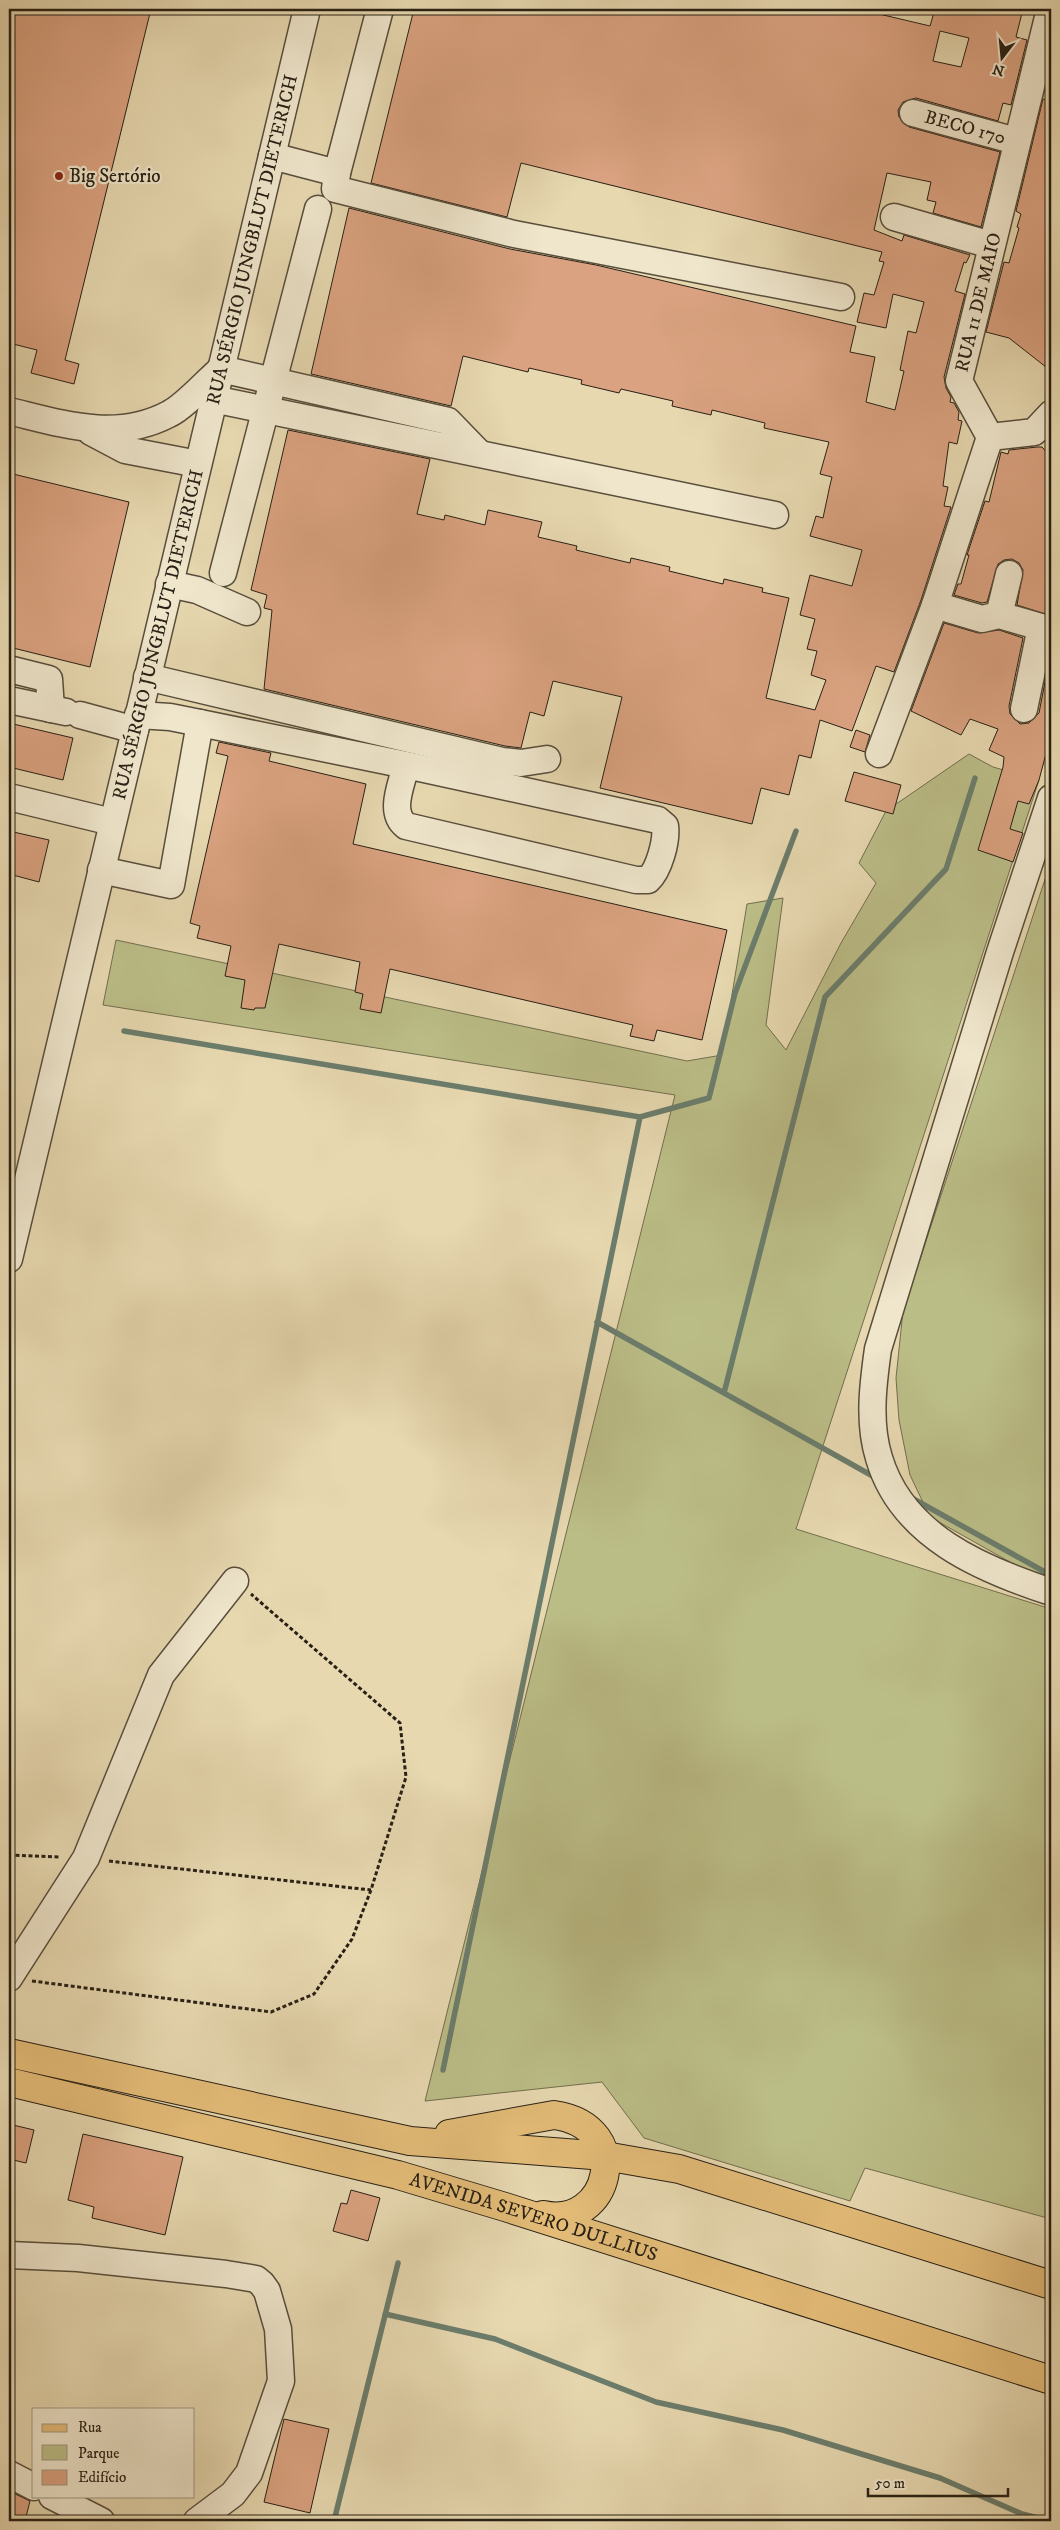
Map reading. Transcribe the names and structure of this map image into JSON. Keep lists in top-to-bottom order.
{
  "streets": {
    "main road": ["AVENIDA SEVERO DULLIUS"],
    "street": ["BECO 170", "RUA SÉRGIO JUNGBLUT DIETERICH", "RUA 11 DE MAIO"]
  },
  "crossings": [
    ["BECO 170", "RUA 11 DE MAIO"]
  ],
  "places": ["Big Sertório"],
  "legend": ["Rua", "Parque", "Edifício"],
  "scale_bar": "50 m",
  "north": "bottom"
}
